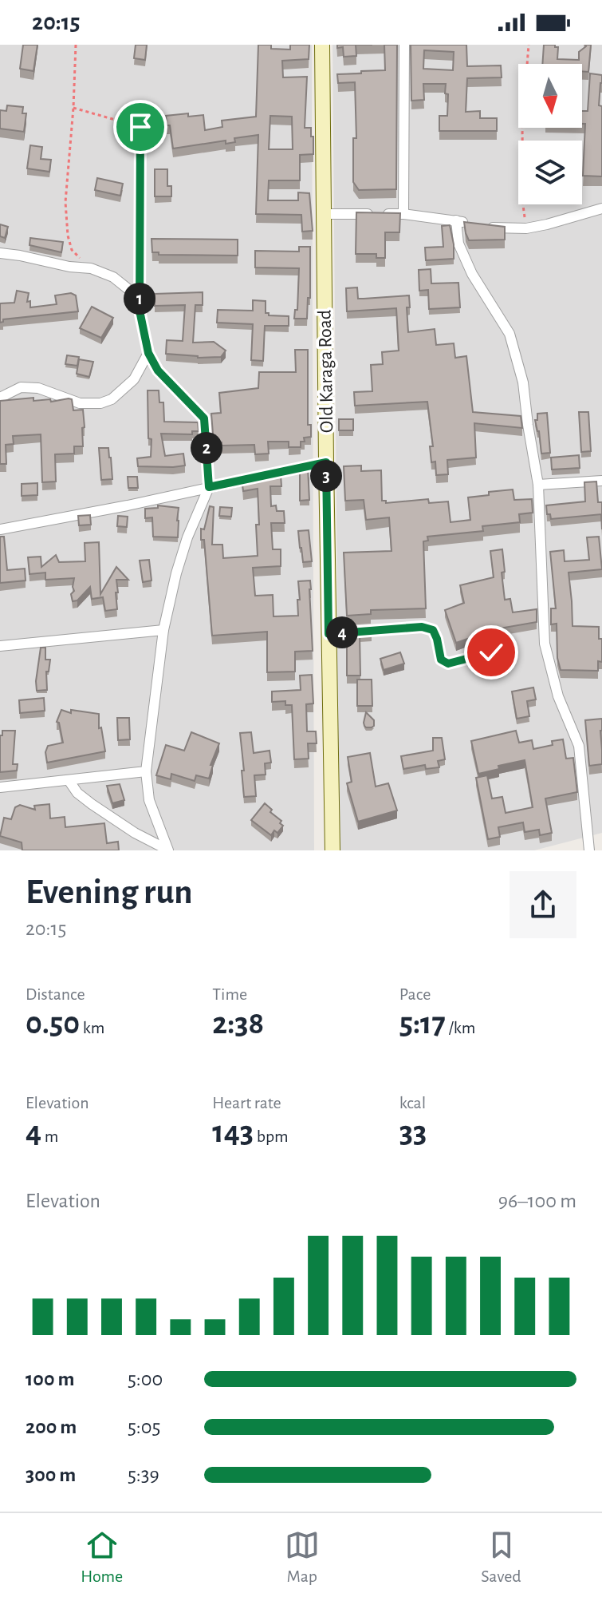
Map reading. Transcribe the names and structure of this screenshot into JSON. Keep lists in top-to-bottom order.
{
  "streets": {
    "street": ["Old Karaga Road"]
  },
  "north": "bottom",
  "page": {
    "status": "20:15",
    "pins": [
      "1",
      "2",
      "3",
      "4"
    ],
    "heading": ["Evening run", "20:15"],
    "stats": [
      ["Distance", "0.50 km"],
      ["Time", "2:38"],
      ["Pace", "5:17 /km"],
      ["Elevation", "4 m"],
      ["Heart rate", "143 bpm"],
      ["kcal", "33"]
    ],
    "chart": ["Elevation", "96–100 m"],
    "list": [
      {
        "name": "100 m",
        "note": "5:00"
      },
      {
        "name": "200 m",
        "note": "5:05"
      },
      {
        "name": "300 m",
        "note": "5:39"
      }
    ],
    "tabs": ["Home", "Map", "Saved"]
  }
}
